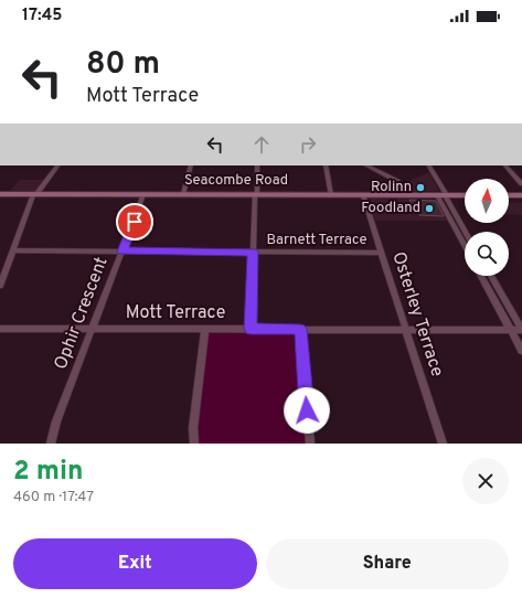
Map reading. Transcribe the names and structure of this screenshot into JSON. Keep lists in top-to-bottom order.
{
  "streets": {
    "main road": ["Seacombe Road"],
    "street": [
      "Barnett Terrace",
      "Ophir Crescent",
      "Mott Terrace",
      "Osterley Terrace"
    ]
  },
  "crossings": [
    ["Seacombe Road", "Ophir Crescent"],
    ["Seacombe Road", "Osterley Terrace"],
    ["Barnett Terrace", "Ophir Crescent"],
    ["Barnett Terrace", "Osterley Terrace"],
    ["Ophir Crescent", "Mott Terrace"],
    ["Mott Terrace", "Osterley Terrace"]
  ],
  "places": ["Rolinn", "Foodland"],
  "north": "top",
  "page": {
    "status": "17:45",
    "turn": ["80 m", "Mott Terrace"],
    "heading": ["2 min", "460 m · 17:47"],
    "buttons": ["Exit", "Share"]
  }
}
